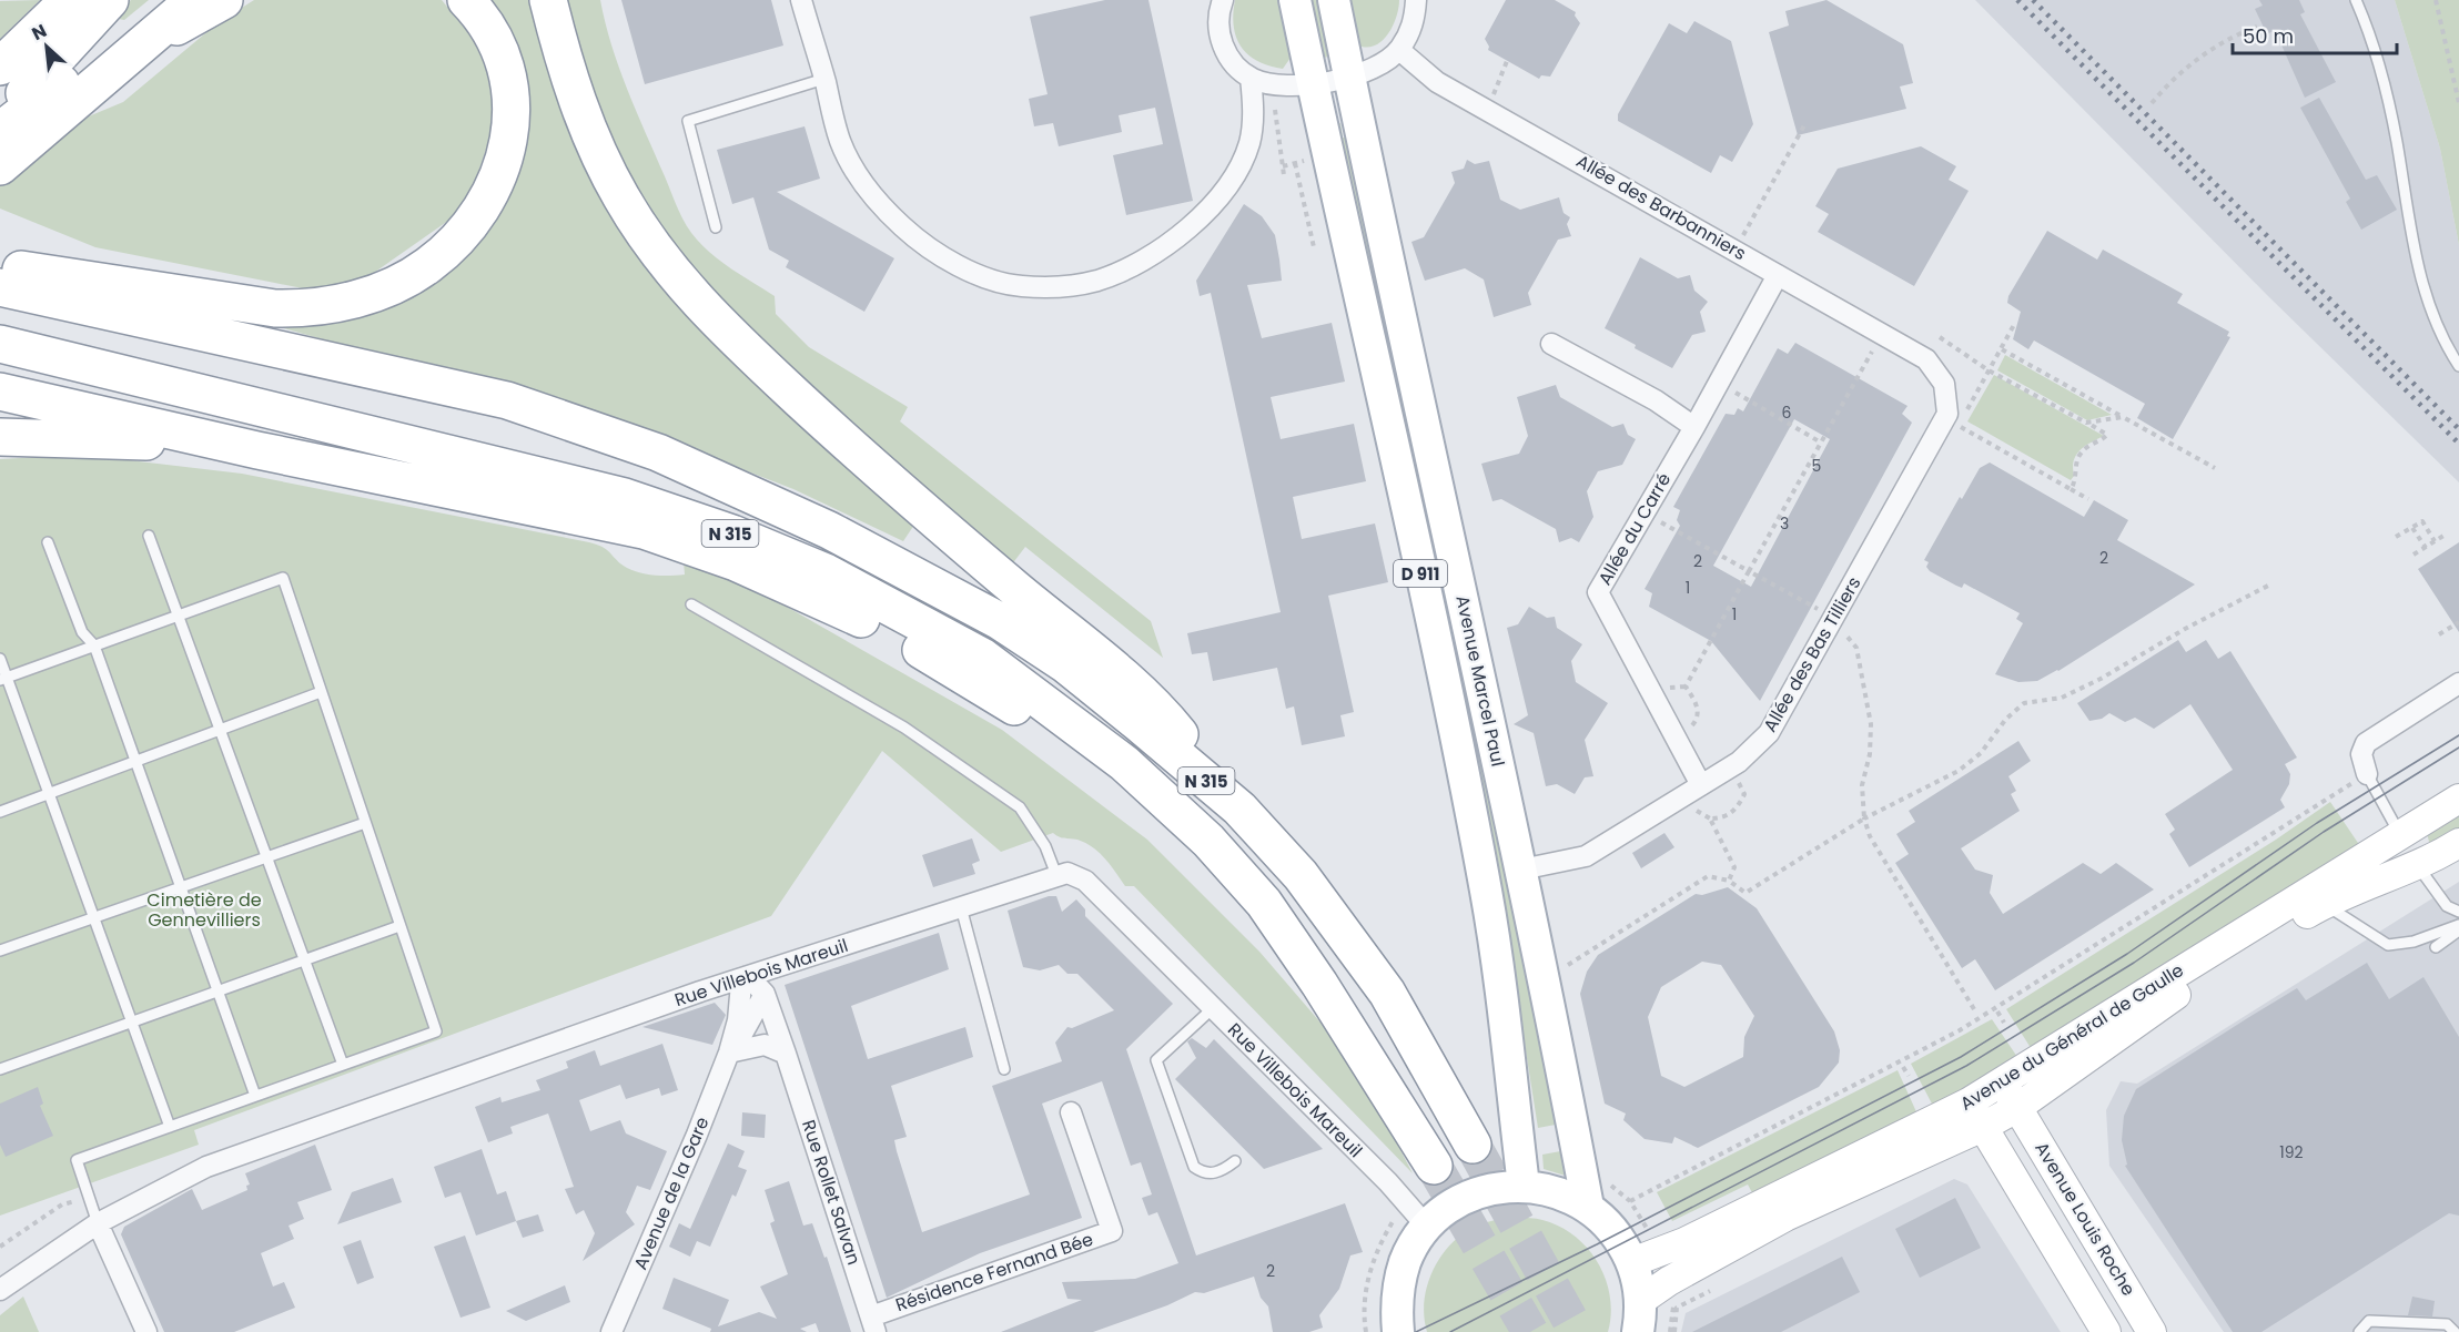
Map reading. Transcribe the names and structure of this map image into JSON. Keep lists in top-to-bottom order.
{
  "streets": {
    "highway": ["N 315"],
    "main road": [
      "D 911",
      "Avenue Marcel Paul",
      "Avenue du Général de Gaulle",
      "Avenue Louis Roche"
    ],
    "street": [
      "Allée des Barbanniers",
      "Allée du Carré",
      "Allée des Bas Tilliers",
      "Rue Villebois Mareuil",
      "Rue Rollet Salvan",
      "Avenue de la Gare",
      "Résidence Fernand Bée"
    ]
  },
  "crossings": [
    ["Allée des Barbanniers", "Allée du Carré"],
    ["Allée des Barbanniers", "Allée des Bas Tilliers"],
    ["Allée du Carré", "Allée des Bas Tilliers"],
    ["Allée des Bas Tilliers", "Avenue Marcel Paul"],
    ["Rue Villebois Mareuil", "Rue Rollet Salvan"],
    ["Rue Villebois Mareuil", "Avenue de la Gare"],
    ["Avenue du Général de Gaulle", "Avenue Louis Roche"],
    ["Rue Rollet Salvan", "Avenue de la Gare"],
    ["Rue Rollet Salvan", "Résidence Fernand Bée"]
  ],
  "parks": ["Cimetière de Gennevilliers"],
  "house_numbers": [
    "6",
    "5",
    "3",
    "2",
    "2",
    "1",
    "1",
    "192",
    "2"
  ],
  "scale_bar": "50 m",
  "north": "top left"
}
